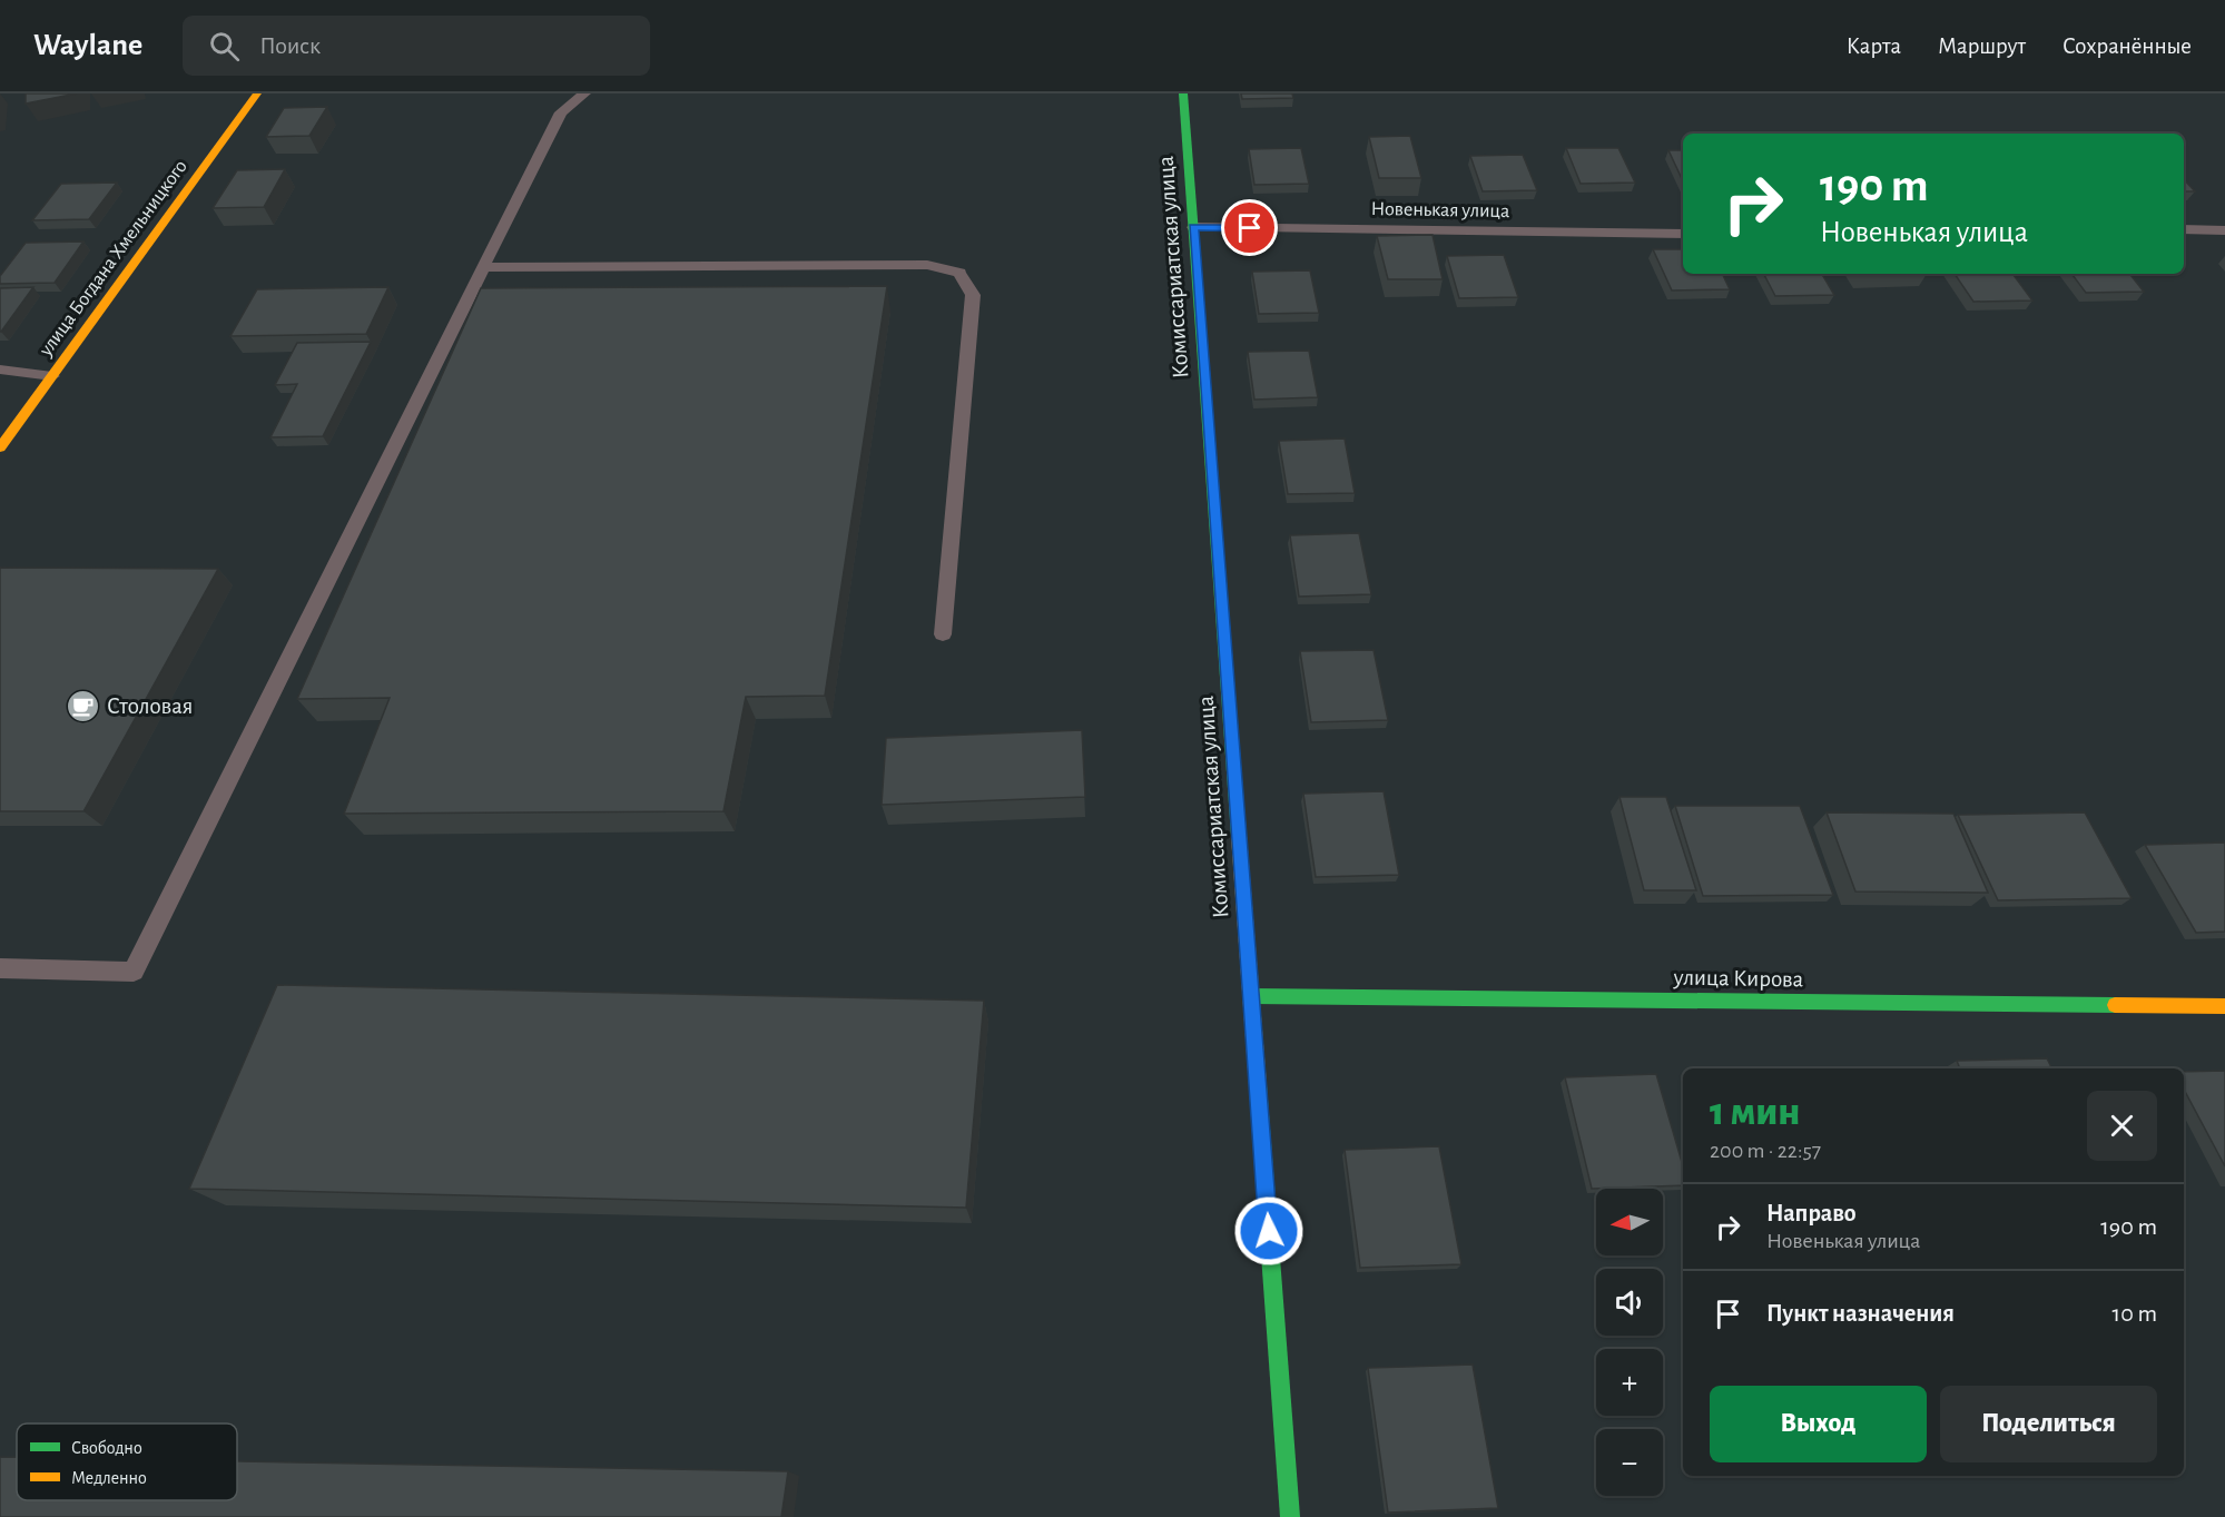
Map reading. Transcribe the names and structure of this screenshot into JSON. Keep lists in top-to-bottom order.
{
  "streets": {
    "street": ["улица Богдана Хмельницкого", "Комиссариатская улица", "улица Кирова"],
    "lane": ["Новенькая улица"]
  },
  "crossings": [
    ["Новенькая улица", "Комиссариатская улица"],
    ["Комиссариатская улица", "улица Кирова"]
  ],
  "places": {
    "cafe": ["Столовая"]
  },
  "legend": ["Свободно", "Медленно"],
  "north": "left",
  "page": {
    "header": "Waylane",
    "search": "Поиск",
    "nav": ["Карта", "Маршрут", "Сохранённые"],
    "turn": ["190 m", "Новенькая улица"],
    "heading": ["1 мин", "200 m · 22:57"],
    "list": [
      {
        "name": "Направо",
        "note": "Новенькая улица",
        "value": "190 m"
      },
      {
        "name": "Пункт назначения",
        "value": "10 m"
      }
    ],
    "map_buttons": ["+", "−"],
    "buttons": ["Выход", "Поделиться"]
  }
}
